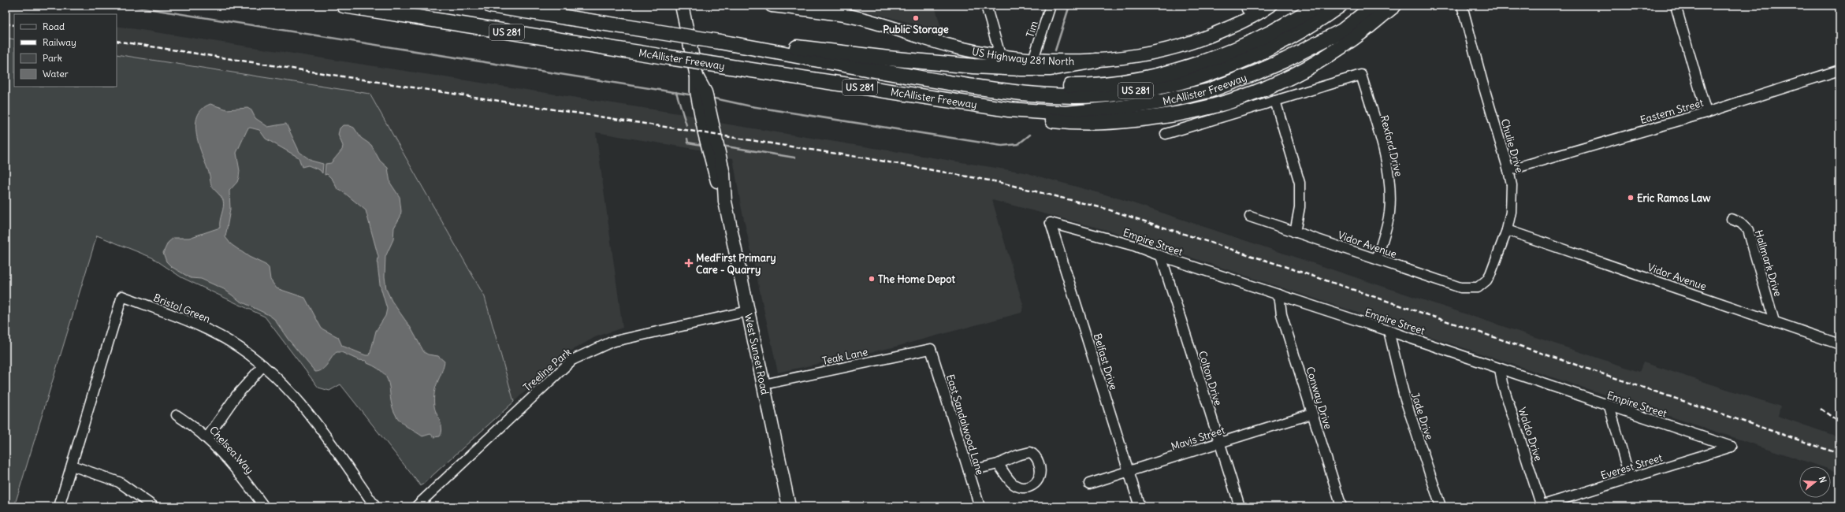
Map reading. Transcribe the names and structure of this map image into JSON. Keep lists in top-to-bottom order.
{
  "streets": {
    "highway": ["US 281", "McAllister Freeway"],
    "main road": ["US Highway 281 North", "West Sunset Road"],
    "street": [
      "Tim",
      "Eastern Street",
      "Rexford Drive",
      "Chulie Drive",
      "Empire Street",
      "Vidor Avenue",
      "Hallmark Drive",
      "Bristol Green",
      "Teak Lane",
      "Belfast Drive",
      "Treeline Park",
      "Colton Drive",
      "Conway Drive",
      "Jade Drive",
      "East Sandalwood Lane",
      "Waldo Drive",
      "Mavis Street",
      "Chelsea Way",
      "Everest Street"
    ]
  },
  "crossings": [
    ["Tim", "US Highway 281 North"],
    ["Eastern Street", "Chulie Drive"],
    ["Rexford Drive", "Vidor Avenue"],
    ["Chulie Drive", "Vidor Avenue"],
    ["Empire Street", "Belfast Drive"],
    ["Empire Street", "Colton Drive"],
    ["Empire Street", "Conway Drive"],
    ["Empire Street", "Jade Drive"],
    ["Empire Street", "Waldo Drive"],
    ["Empire Street", "Everest Street"],
    ["Vidor Avenue", "Hallmark Drive"],
    ["West Sunset Road", "Teak Lane"],
    ["West Sunset Road", "Treeline Park"],
    ["Teak Lane", "East Sandalwood Lane"],
    ["Belfast Drive", "Mavis Street"],
    ["Colton Drive", "Mavis Street"],
    ["Conway Drive", "Mavis Street"],
    ["Waldo Drive", "Everest Street"]
  ],
  "places": {
    "other": ["Public Storage", "Eric Ramos Law", "The Home Depot"],
    "health": ["MedFirst Primary Care - Quarry"]
  },
  "legend": [
    "Road",
    "Railway",
    "Park",
    "Water"
  ],
  "north": "right"
}
